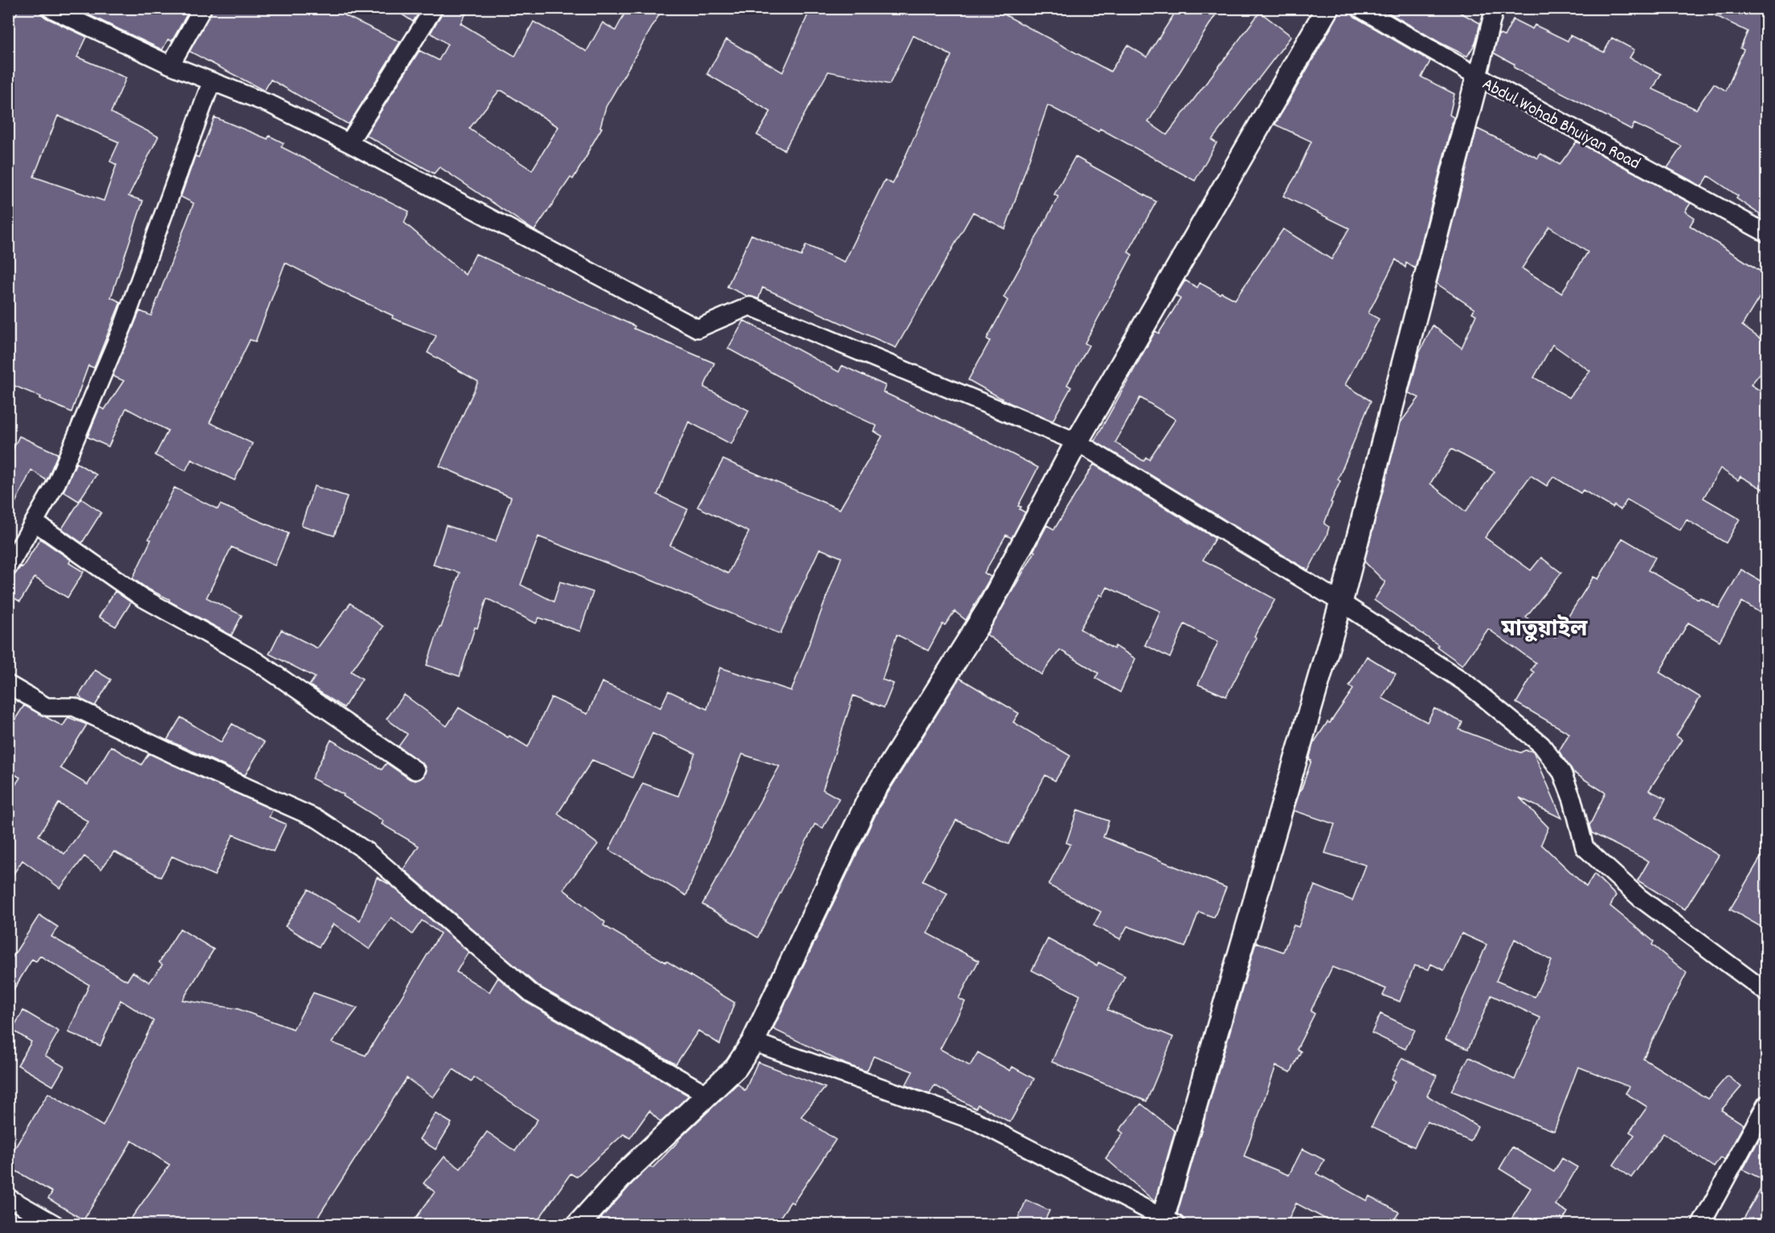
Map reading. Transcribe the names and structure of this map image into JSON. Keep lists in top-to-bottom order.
{
  "streets": {
    "street": ["Abdul Wohab Bhuiyan Road"]
  },
  "districts": ["মাতুয়াইল"]
}
